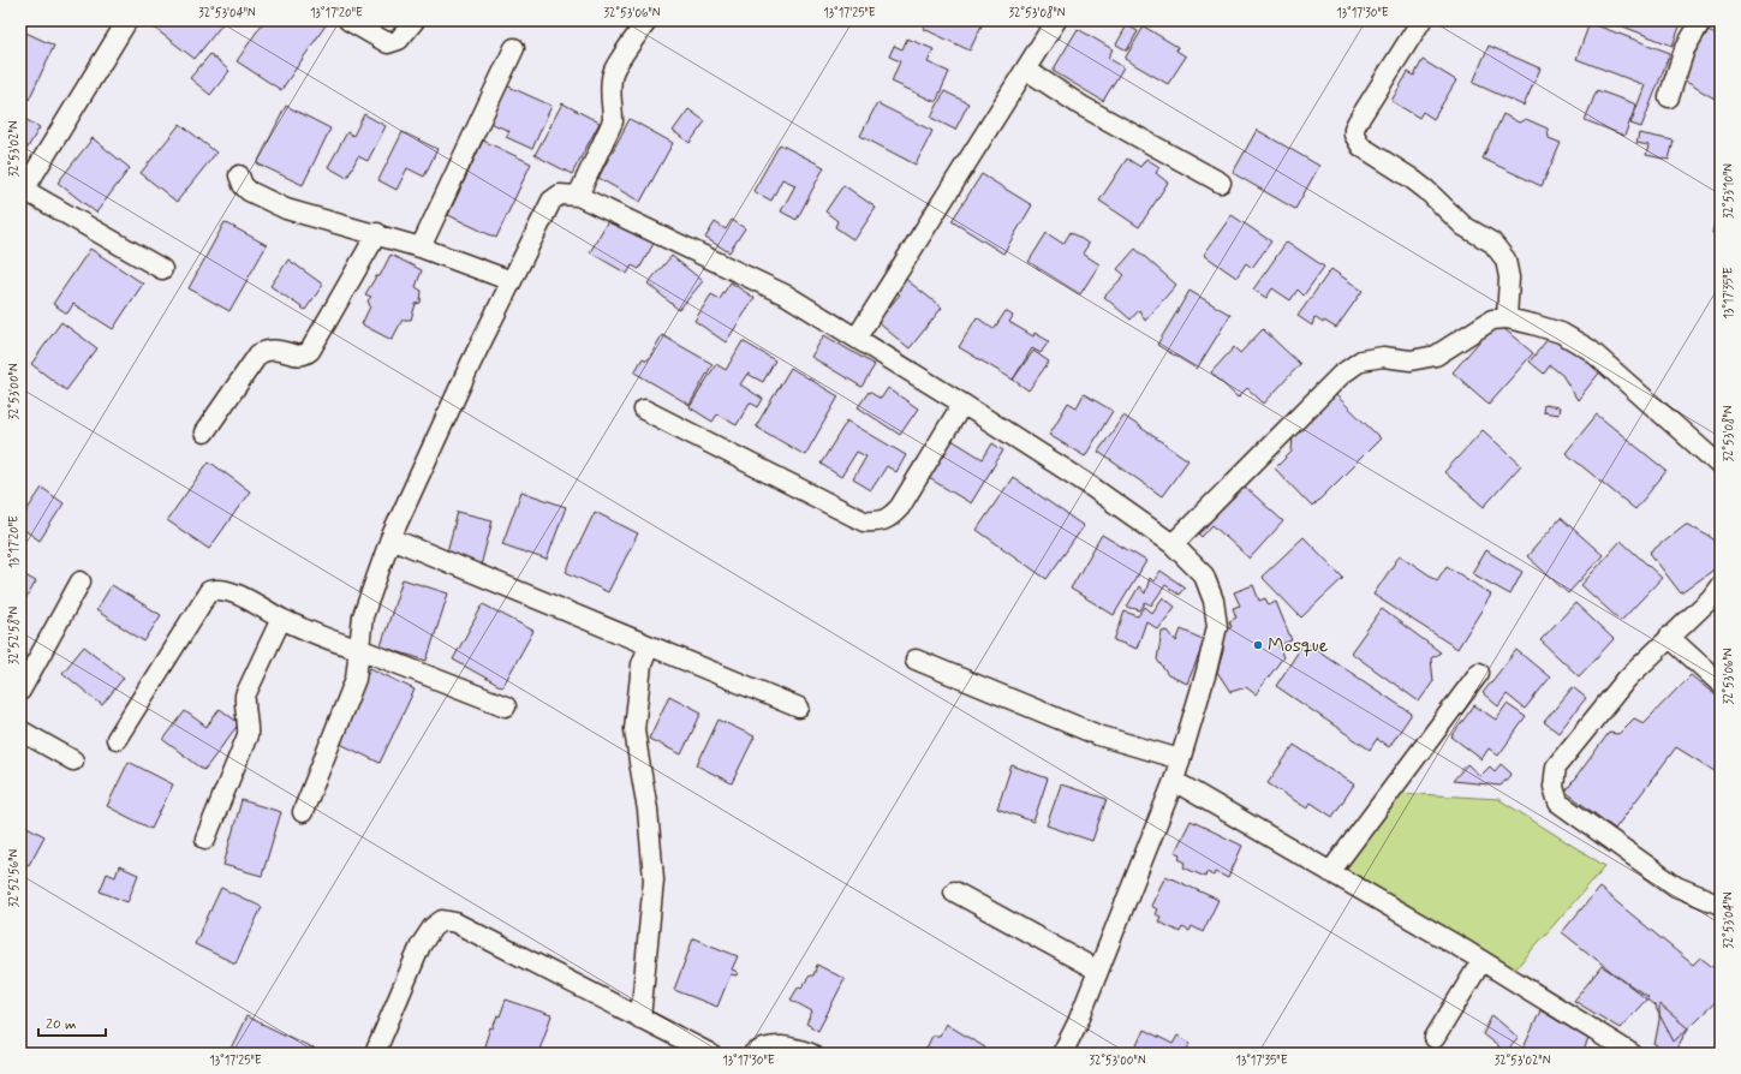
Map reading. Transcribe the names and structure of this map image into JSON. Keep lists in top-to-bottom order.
{
  "places": ["Mosque"],
  "scale_bar": "20 m",
  "coordinates": [
    "32°53'04\"N",
    "13°17'20\"E",
    "32°53'06\"N",
    "13°17'25\"E",
    "32°53'08\"N",
    "13°17'30\"E",
    "32°53'02\"N",
    "32°53'10\"N",
    "13°17'35\"E",
    "32°53'00\"N",
    "32°52'58\"N",
    "32°52'56\"N"
  ]
}
